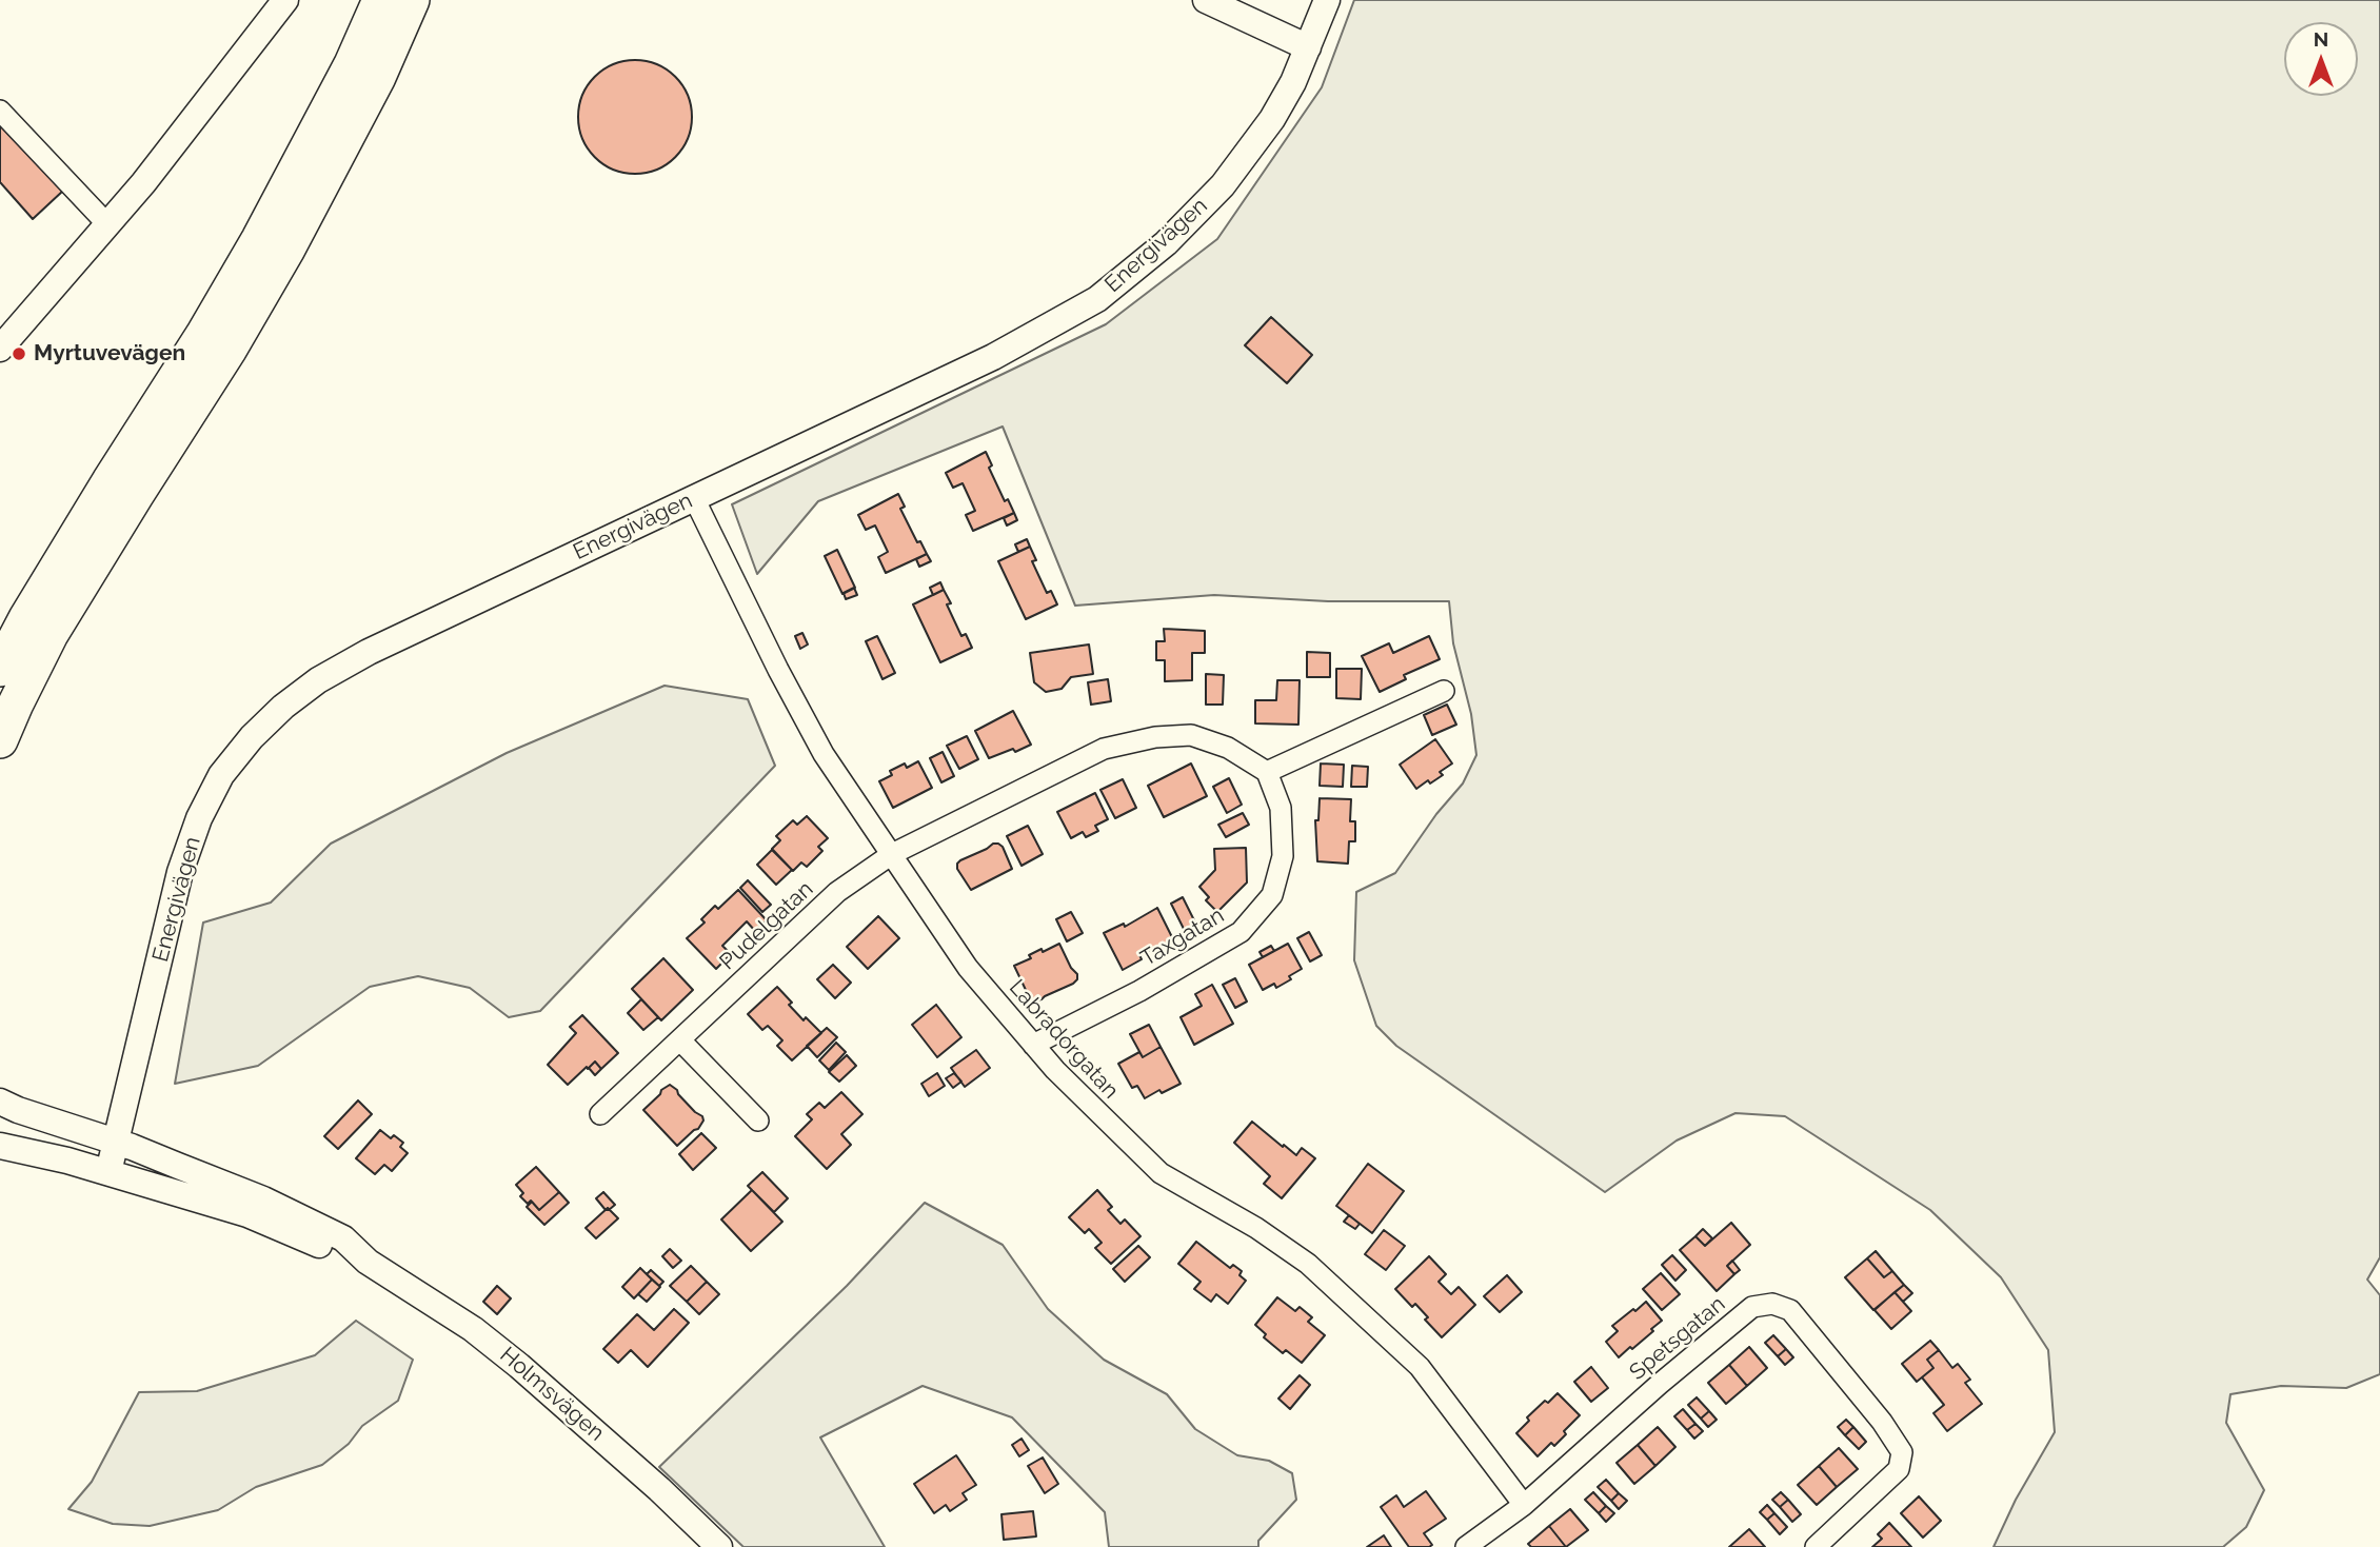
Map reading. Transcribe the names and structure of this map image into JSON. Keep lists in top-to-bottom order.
{
  "streets": {
    "street": [
      "Energivägen",
      "Pudelgatan",
      "Taxgatan",
      "Labradorgatan",
      "Spetsgatan",
      "Holmsvägen"
    ]
  },
  "crossings": [
    ["Energivägen", "Labradorgatan"],
    ["Energivägen", "Holmsvägen"],
    ["Pudelgatan", "Labradorgatan"],
    ["Taxgatan", "Labradorgatan"],
    ["Labradorgatan", "Spetsgatan"]
  ],
  "places": ["Myrtuvevägen"],
  "north": "top"
}
